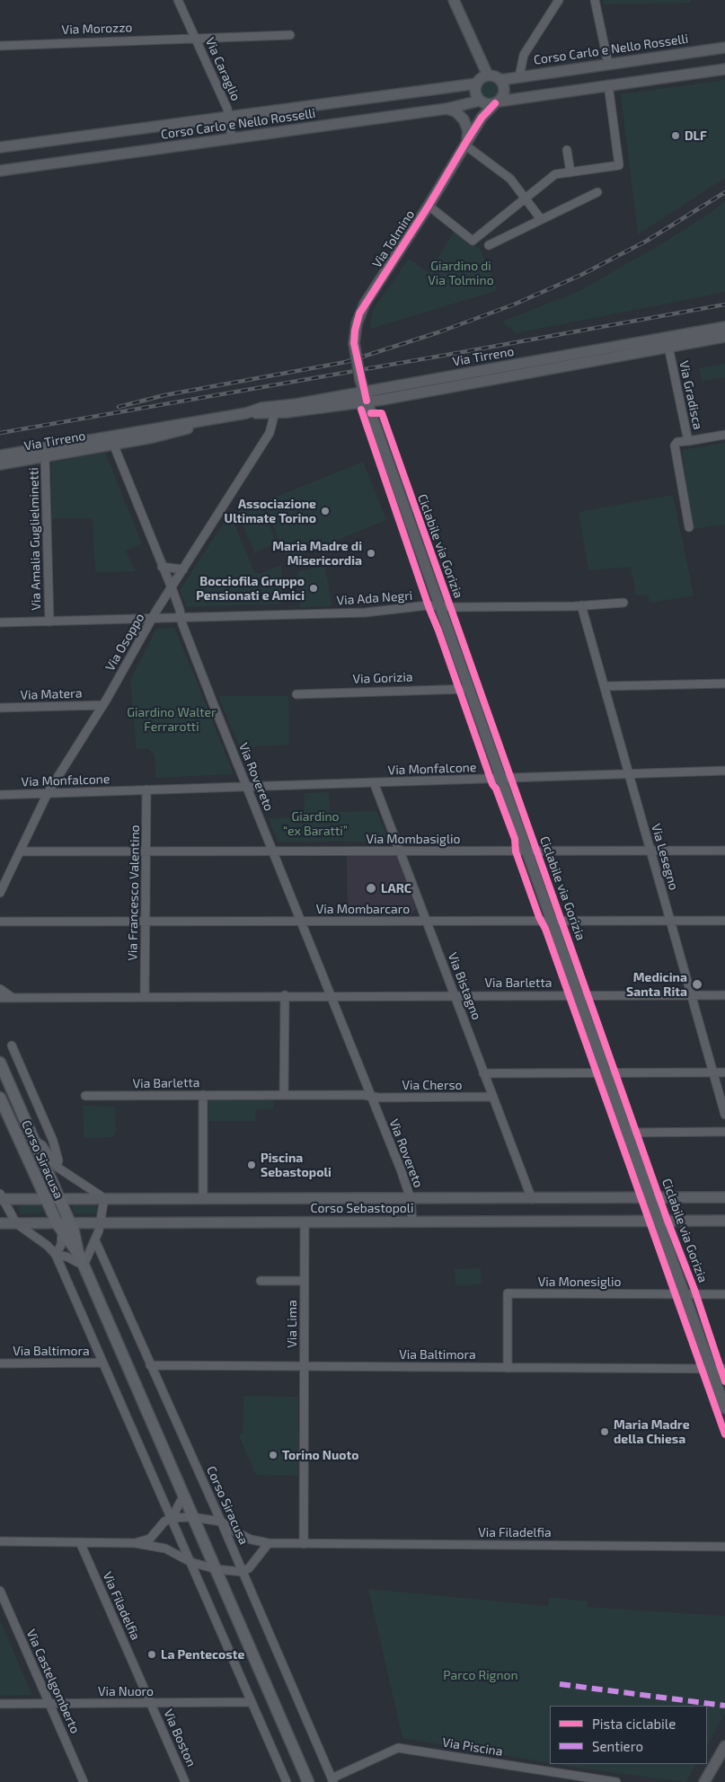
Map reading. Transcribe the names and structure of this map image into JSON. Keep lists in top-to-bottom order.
{
  "streets": {
    "main road": ["Corso Siracusa"],
    "street": [
      "Via Morozzo",
      "Corso Carlo e Nello Rosselli",
      "Via Caraglio",
      "Via Tolmino",
      "Via Tirreno",
      "Via Gradisca",
      "Via Amalia Guglielminetti",
      "Via Ada Negri",
      "Via Osoppo",
      "Via Gorizia",
      "Via Matera",
      "Via Monfalcone",
      "Via Rovereto",
      "Via Mombasiglio",
      "Via Lesegno",
      "Via Francesco Valentino",
      "Via Mombarcaro",
      "Via Barletta",
      "Via Bistagno",
      "Via Cherso",
      "Corso Sebastopoli",
      "Via Monesiglio",
      "Via Lima",
      "Via Baltimora",
      "Via Filadelfia",
      "Via Castelgomberto",
      "Via Nuoro",
      "Via Boston",
      "Via Piscina"
    ],
    "cycle path": ["Ciclabile via Gorizia"]
  },
  "crossings": [
    ["Via Morozzo", "Via Caraglio"],
    ["Corso Carlo e Nello Rosselli", "Via Caraglio"],
    ["Corso Carlo e Nello Rosselli", "Via Tolmino"],
    ["Via Tolmino", "Via Tirreno"],
    ["Via Tirreno", "Via Gradisca"],
    ["Via Tirreno", "Via Amalia Guglielminetti"],
    ["Via Tirreno", "Via Osoppo"],
    ["Via Tirreno", "Via Rovereto"],
    ["Via Amalia Guglielminetti", "Via Ada Negri"],
    ["Via Amalia Guglielminetti", "Via Osoppo"],
    ["Via Amalia Guglielminetti", "Via Rovereto"],
    ["Via Ada Negri", "Via Rovereto"],
    ["Via Ada Negri", "Via Lesegno"],
    ["Via Osoppo", "Via Matera"],
    ["Via Osoppo", "Via Monfalcone"],
    ["Via Osoppo", "Via Rovereto"],
    ["Via Osoppo", "Via Mombasiglio"],
    ["Via Monfalcone", "Via Rovereto"],
    ["Via Monfalcone", "Via Lesegno"],
    ["Via Monfalcone", "Via Francesco Valentino"],
    ["Via Monfalcone", "Via Bistagno"],
    ["Via Rovereto", "Via Mombasiglio"],
    ["Via Rovereto", "Via Mombarcaro"],
    ["Via Rovereto", "Via Barletta"],
    ["Via Rovereto", "Via Cherso"],
    ["Via Rovereto", "Corso Sebastopoli"],
    ["Via Mombasiglio", "Via Lesegno"],
    ["Via Mombasiglio", "Via Francesco Valentino"],
    ["Via Mombasiglio", "Via Bistagno"],
    ["Via Lesegno", "Via Mombarcaro"],
    ["Via Lesegno", "Via Barletta"],
    ["Via Francesco Valentino", "Via Mombarcaro"],
    ["Via Francesco Valentino", "Via Barletta"],
    ["Via Mombarcaro", "Via Bistagno"],
    ["Via Barletta", "Via Bistagno"],
    ["Via Bistagno", "Via Cherso"],
    ["Via Bistagno", "Corso Sebastopoli"],
    ["Corso Siracusa", "Corso Sebastopoli"],
    ["Corso Siracusa", "Via Baltimora"],
    ["Corso Siracusa", "Via Filadelfia"],
    ["Corso Siracusa", "Via Piscina"],
    ["Corso Sebastopoli", "Via Lima"],
    ["Via Monesiglio", "Via Baltimora"],
    ["Via Lima", "Via Baltimora"],
    ["Via Filadelfia", "Via Nuoro"],
    ["Via Filadelfia", "Via Boston"],
    ["Via Castelgomberto", "Via Nuoro"],
    ["Via Nuoro", "Via Boston"]
  ],
  "parks": [
    "Giardino di Via Tolmino",
    "Giardino Walter Ferrarotti",
    "Giardino “ex Baratti”",
    "Parco Rignon"
  ],
  "places": [
    "DLF",
    "Associazione Ultimate Torino",
    "Maria Madre di Misericordia",
    "Bocciofila Gruppo Pensionati e Amici",
    "LARC",
    "Medicina Santa Rita",
    "Piscina Sebastopoli",
    "Maria Madre della Chiesa",
    "Torino Nuoto",
    "La Pentecoste"
  ],
  "legend": ["Pista ciclabile", "Sentiero"]
}
